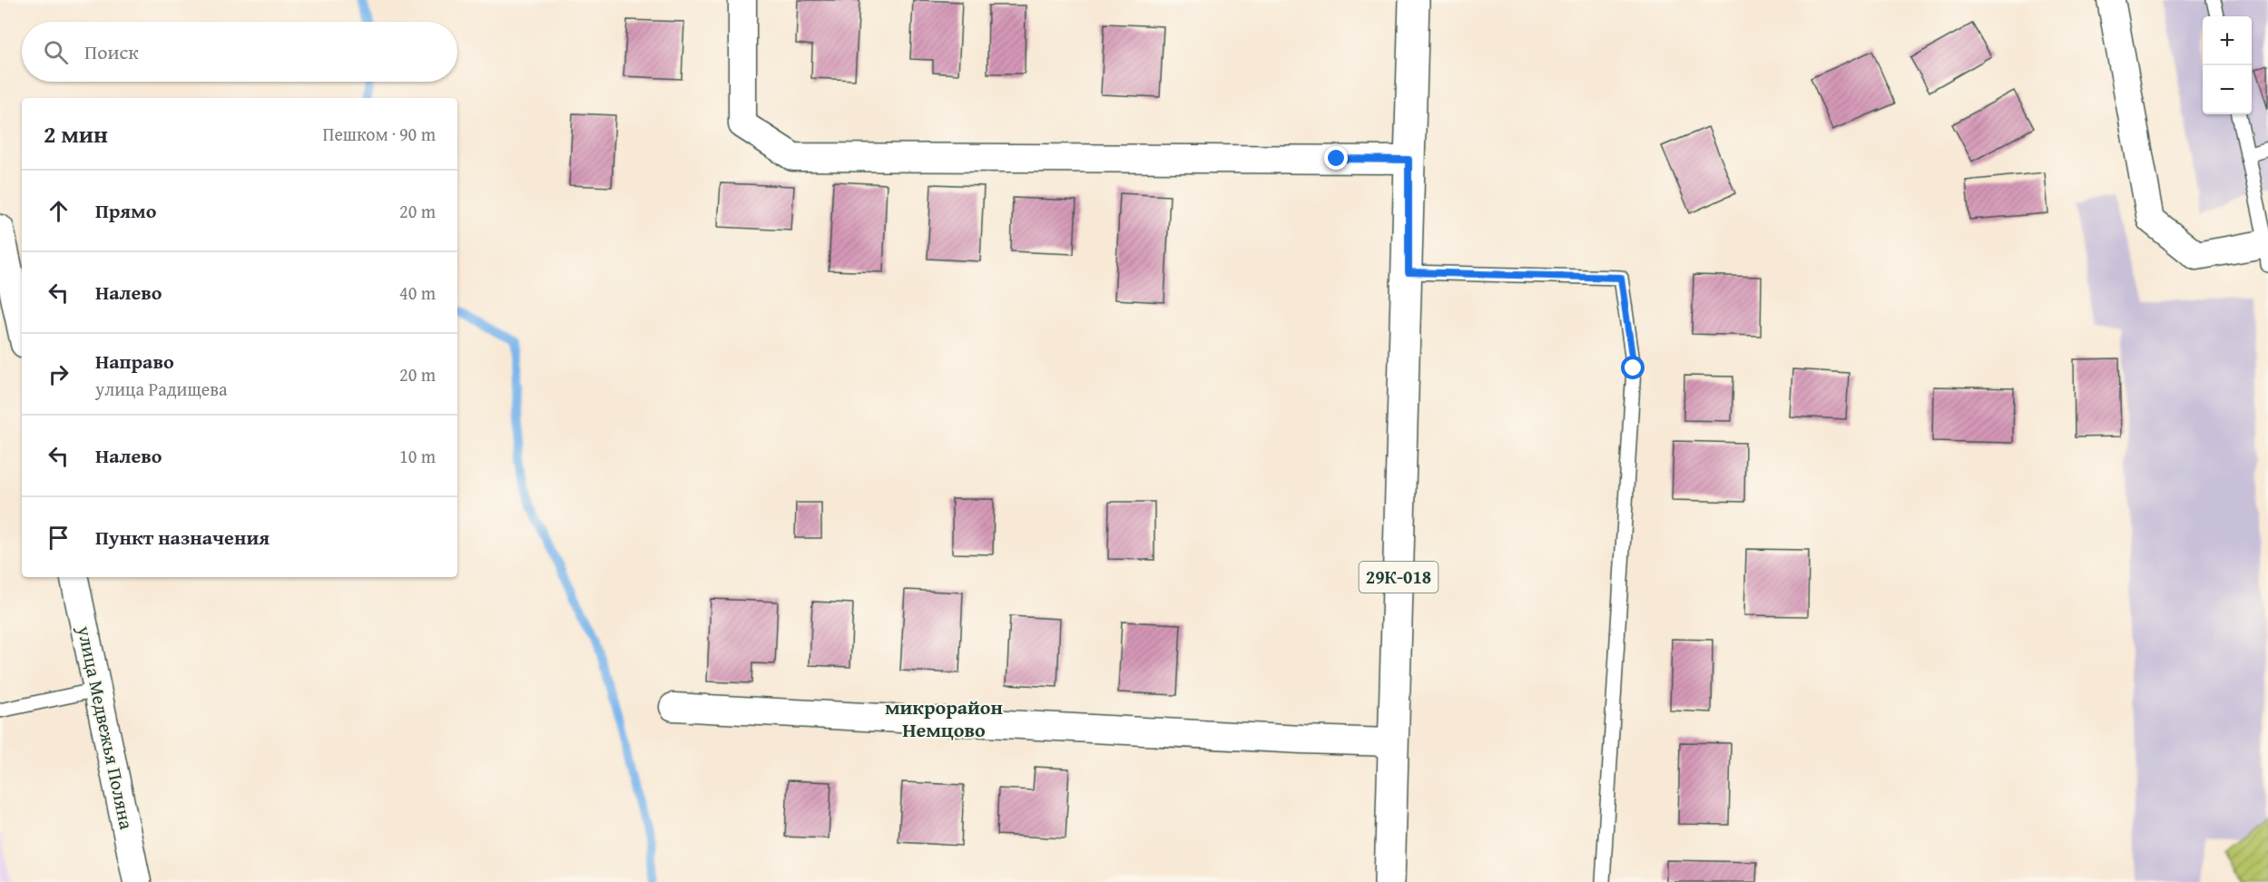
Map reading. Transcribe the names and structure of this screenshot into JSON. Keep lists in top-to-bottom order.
{
  "streets": {
    "main road": ["29К-018"],
    "street": ["улица Медвежья Поляна"]
  },
  "districts": ["микрорайон Немцово"],
  "page": {
    "map_buttons": ["+", "−"],
    "search": "Поиск",
    "heading": ["2 мин", "Пешком · 90 m"],
    "list": [
      ["Прямо", "20 m"],
      ["Налево", "40 m"],
      ["Направо", "улица Радищева", "20 m"],
      ["Налево", "10 m"],
      "Пункт назначения"
    ]
  }
}
